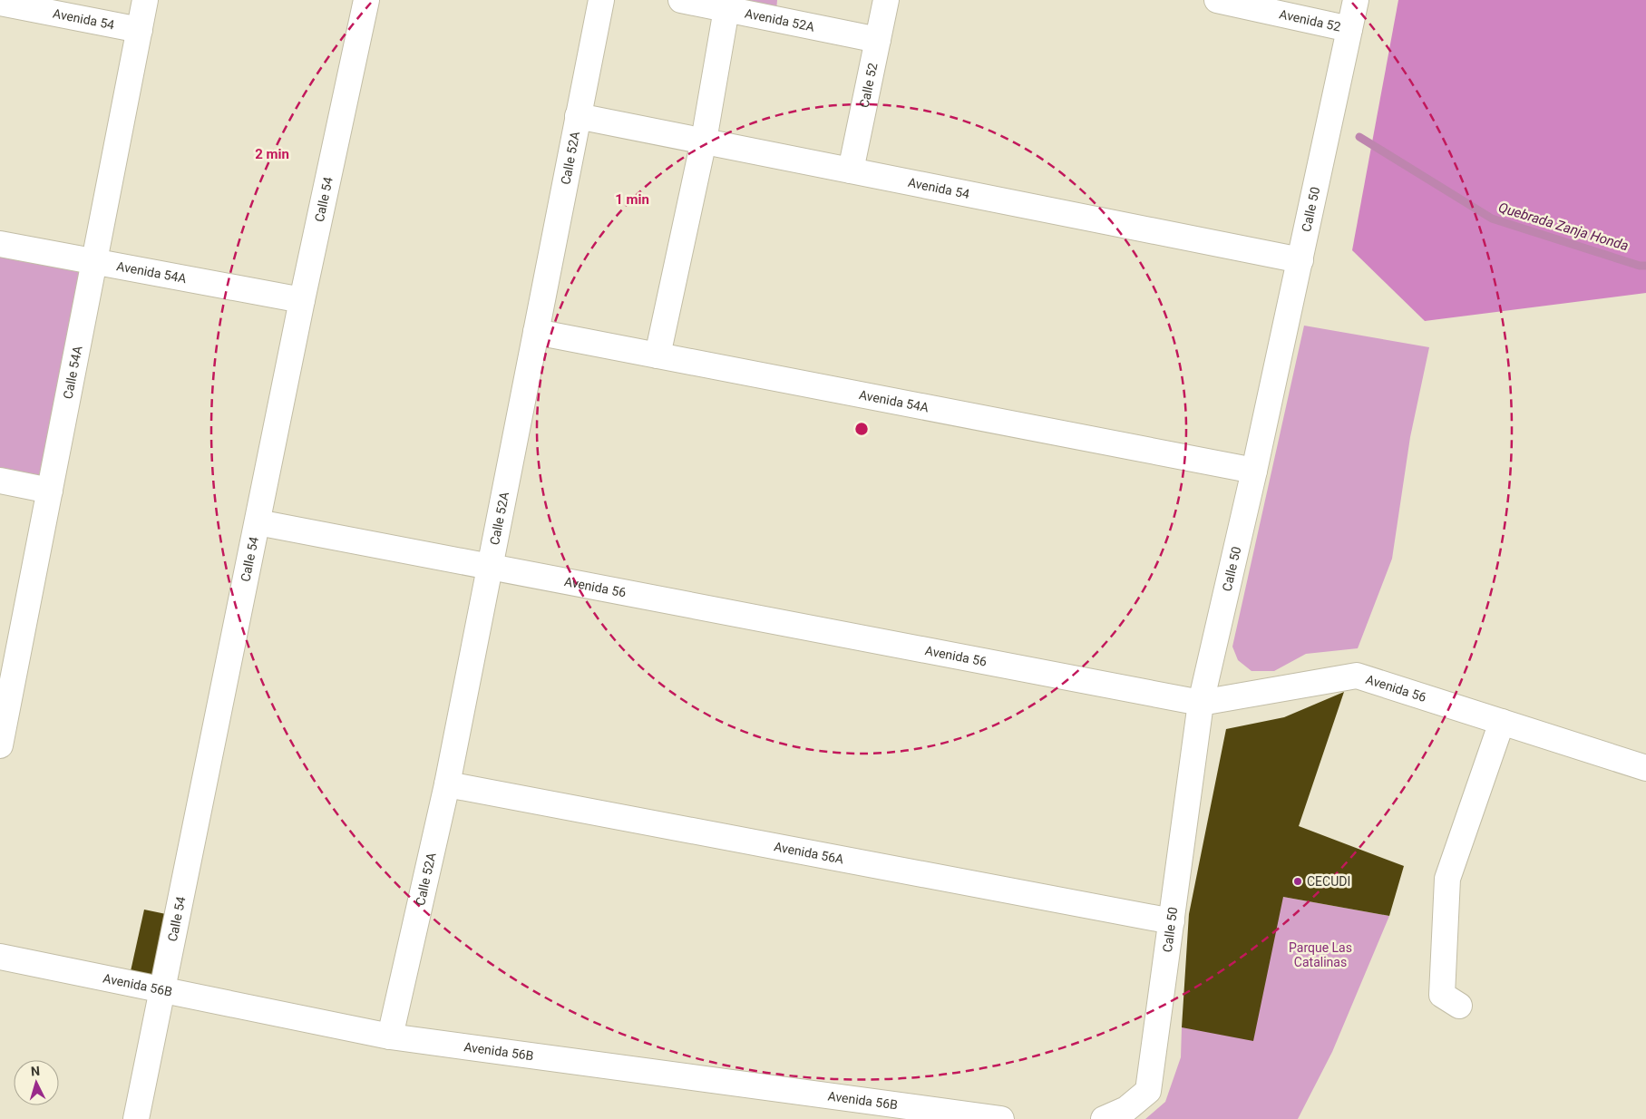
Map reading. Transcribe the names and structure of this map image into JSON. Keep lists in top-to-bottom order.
{
  "streets": {
    "street": [
      "Avenida 54",
      "Avenida 52A",
      "Avenida 52",
      "Calle 52",
      "Calle 52A",
      "Calle 54",
      "Calle 50",
      "Avenida 54A",
      "Calle 54A",
      "Avenida 56",
      "Avenida 56A",
      "Avenida 56B"
    ]
  },
  "crossings": [
    ["Avenida 54", "Calle 52"],
    ["Avenida 54", "Calle 52A"],
    ["Avenida 54", "Calle 50"],
    ["Avenida 54", "Calle 54A"],
    ["Avenida 52A", "Calle 52"],
    ["Avenida 52", "Calle 50"],
    ["Calle 52A", "Avenida 54A"],
    ["Calle 52A", "Avenida 56"],
    ["Calle 52A", "Avenida 56A"],
    ["Calle 52A", "Avenida 56B"],
    ["Calle 54", "Avenida 54A"],
    ["Calle 54", "Avenida 56"],
    ["Calle 54", "Avenida 56B"],
    ["Calle 50", "Avenida 54A"],
    ["Calle 50", "Avenida 56"],
    ["Calle 50", "Avenida 56A"],
    ["Avenida 54A", "Calle 54A"]
  ],
  "water": ["Quebrada Zanja Honda"],
  "parks": ["Parque Las Catalinas"],
  "places": ["CECUDI"],
  "north": "top",
  "rings": ["2 min", "1 min"]
}
